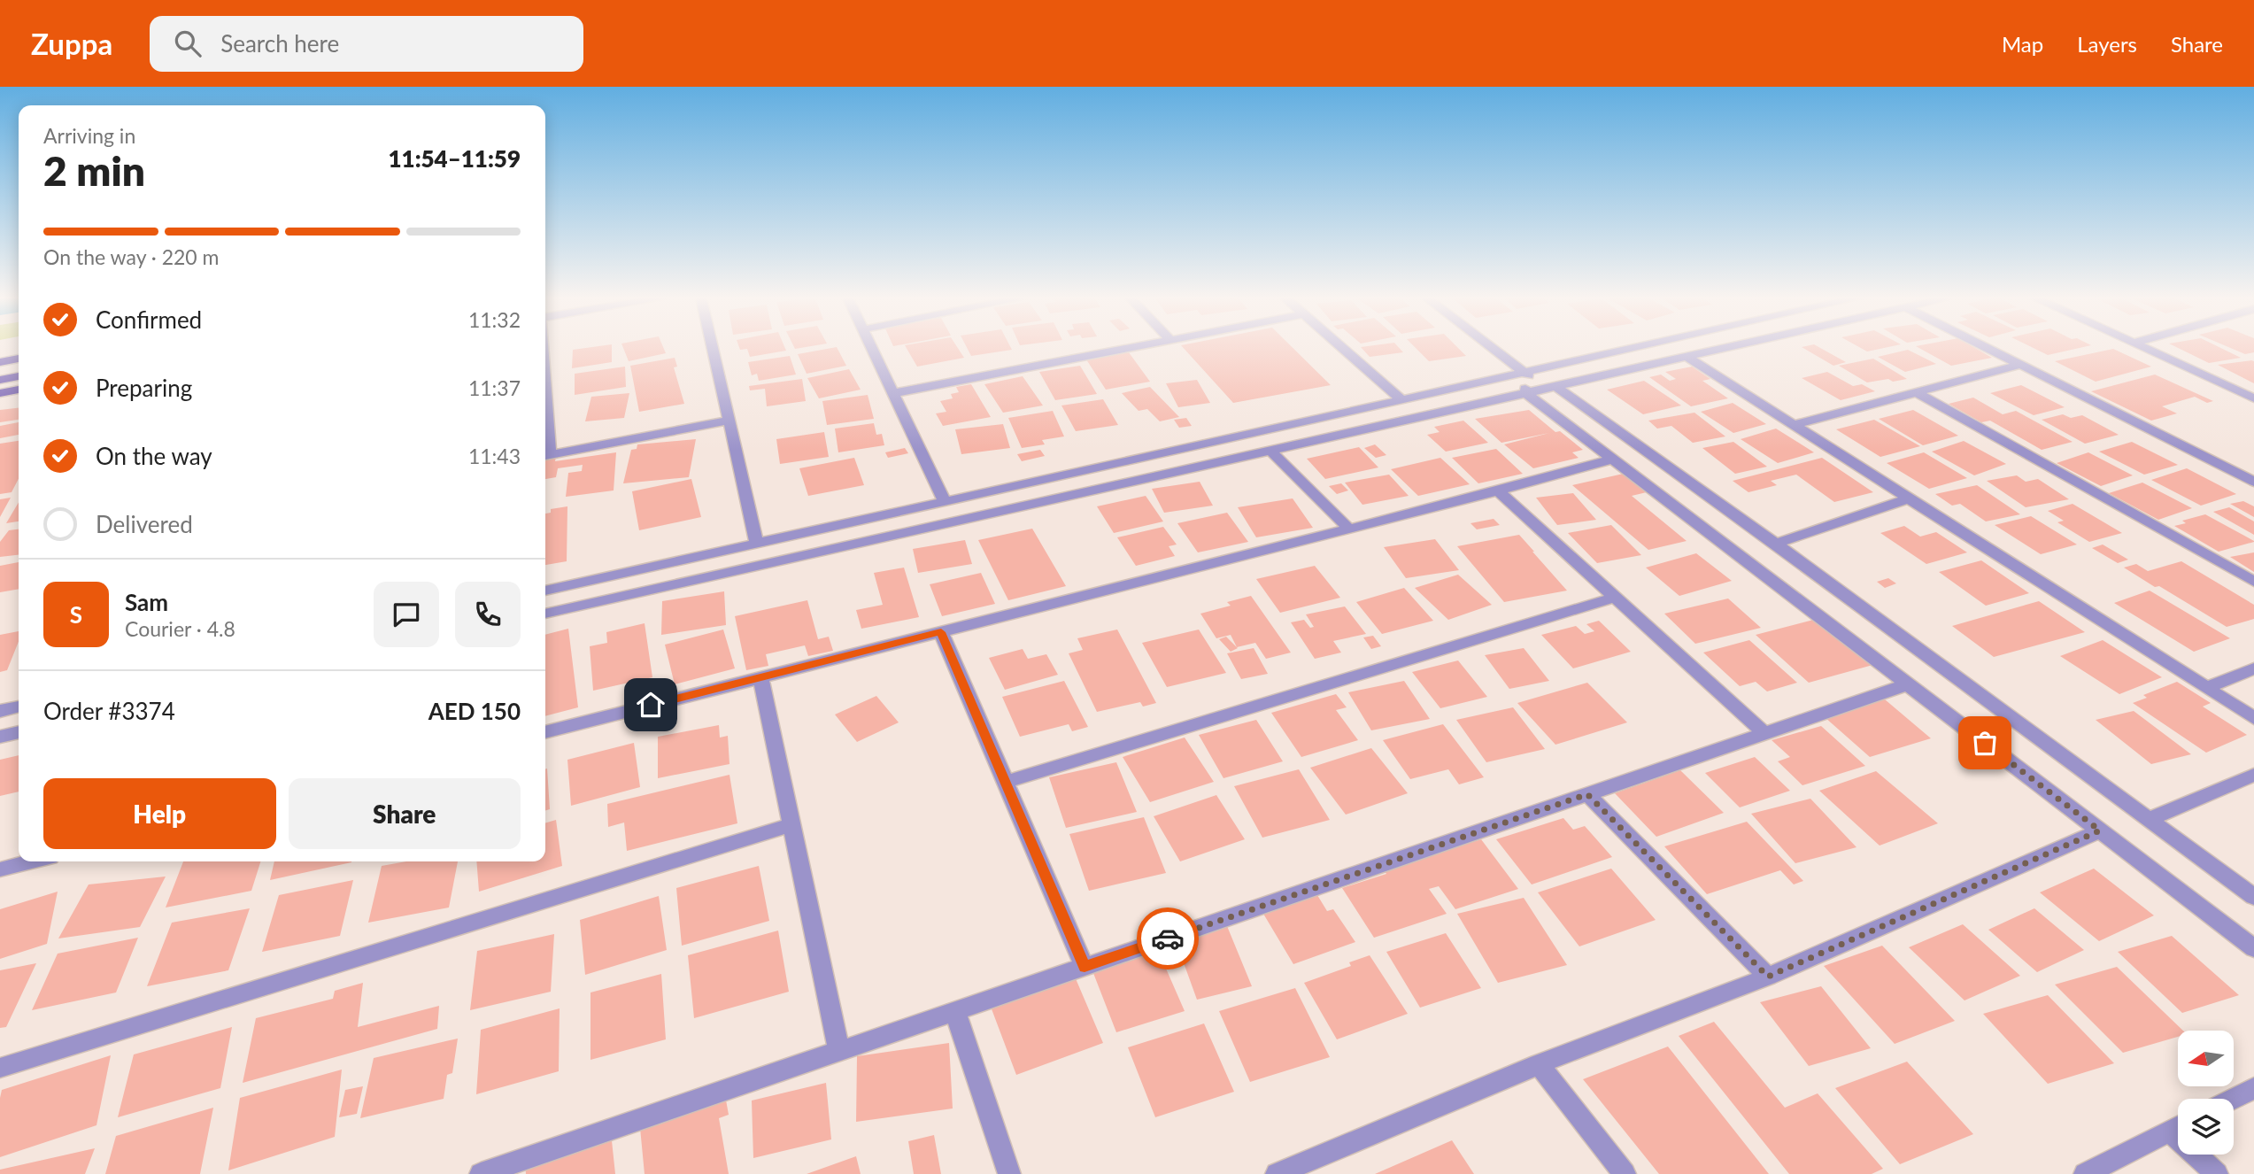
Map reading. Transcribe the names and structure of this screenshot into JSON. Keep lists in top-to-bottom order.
{
  "north": "left",
  "page": {
    "header": "Zuppa",
    "search": "Search here",
    "nav": ["Map", "Layers", "Share"],
    "heading": ["2 min", "Arriving in", "11:54–11:59"],
    "panel": [
      "Sam",
      "Courier · 4.8",
      "Order #3374",
      "AED 150"
    ],
    "bar": "On the way · 220 m",
    "list": [
      ["Confirmed", "11:32"],
      ["Preparing", "11:37"],
      ["On the way", "11:43"],
      "Delivered"
    ],
    "round": "S",
    "buttons": ["Help", "Share"]
  }
}
